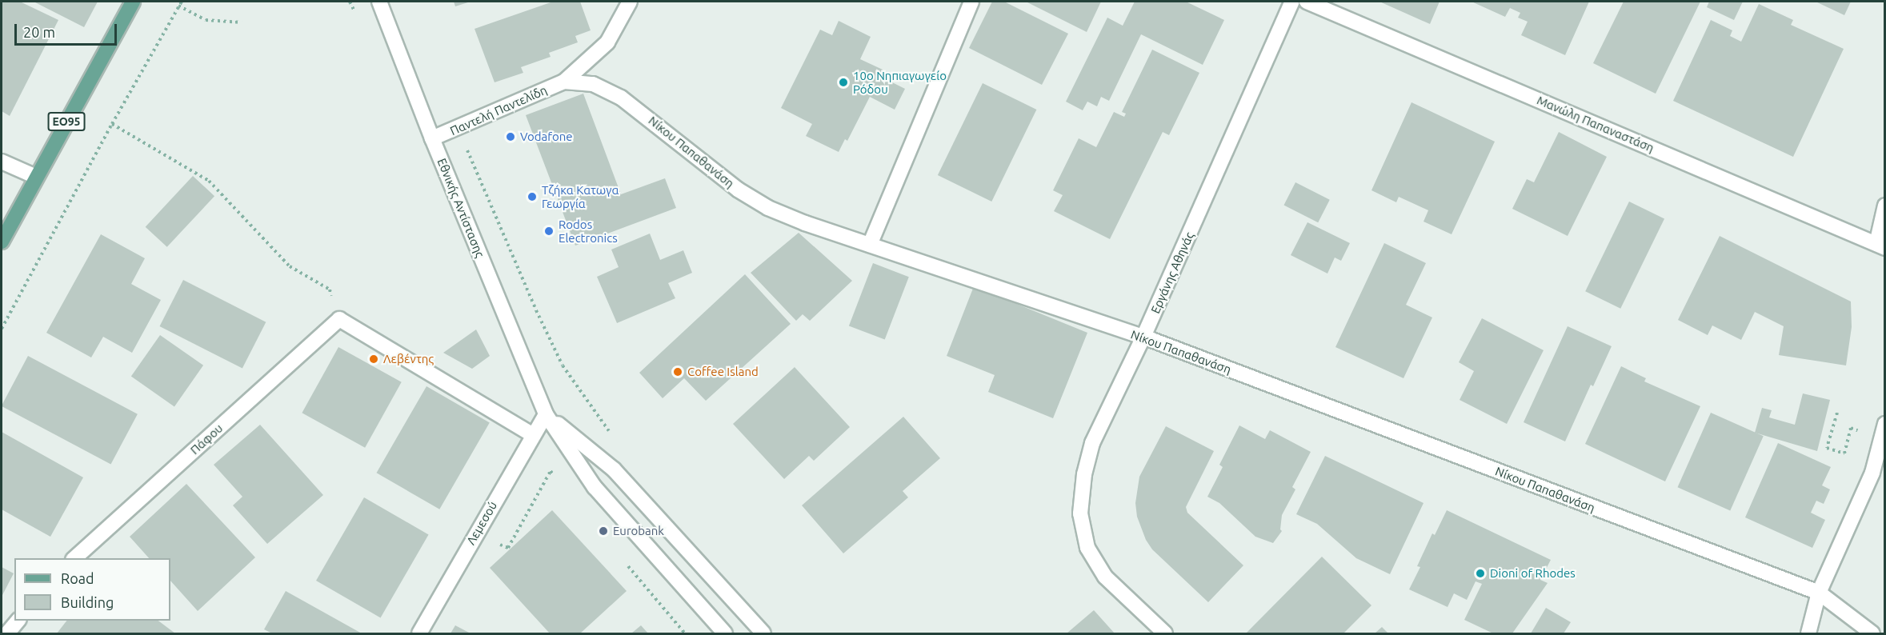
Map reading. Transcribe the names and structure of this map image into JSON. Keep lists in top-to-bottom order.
{
  "streets": {
    "main road": ["ΕΟ95"],
    "street": [
      "Παντελή Παντελίδη",
      "Μανώλη Παπαναστάση",
      "Νίκου Παπαθανάση",
      "Εθνικής Αντίστασης",
      "Εργάνης Αθηνάς",
      "Πάφου",
      "Λεμεσού"
    ]
  },
  "crossings": [
    ["Παντελή Παντελίδη", "Νίκου Παπαθανάση"],
    ["Παντελή Παντελίδη", "Εθνικής Αντίστασης"],
    ["Νίκου Παπαθανάση", "Εργάνης Αθηνάς"],
    ["Εθνικής Αντίστασης", "Λεμεσού"]
  ],
  "places": [
    "10ο Νηπιαγωγείο Ρόδου",
    "Vodafone",
    "Τζήκα Κατωγα Γεωργία",
    "Rodos Electronics",
    "Λεβέντης",
    "Coffee Island",
    "Eurobank",
    "Dioni of Rhodes"
  ],
  "legend": ["Road", "Building"],
  "scale_bar": "20 m"
}
